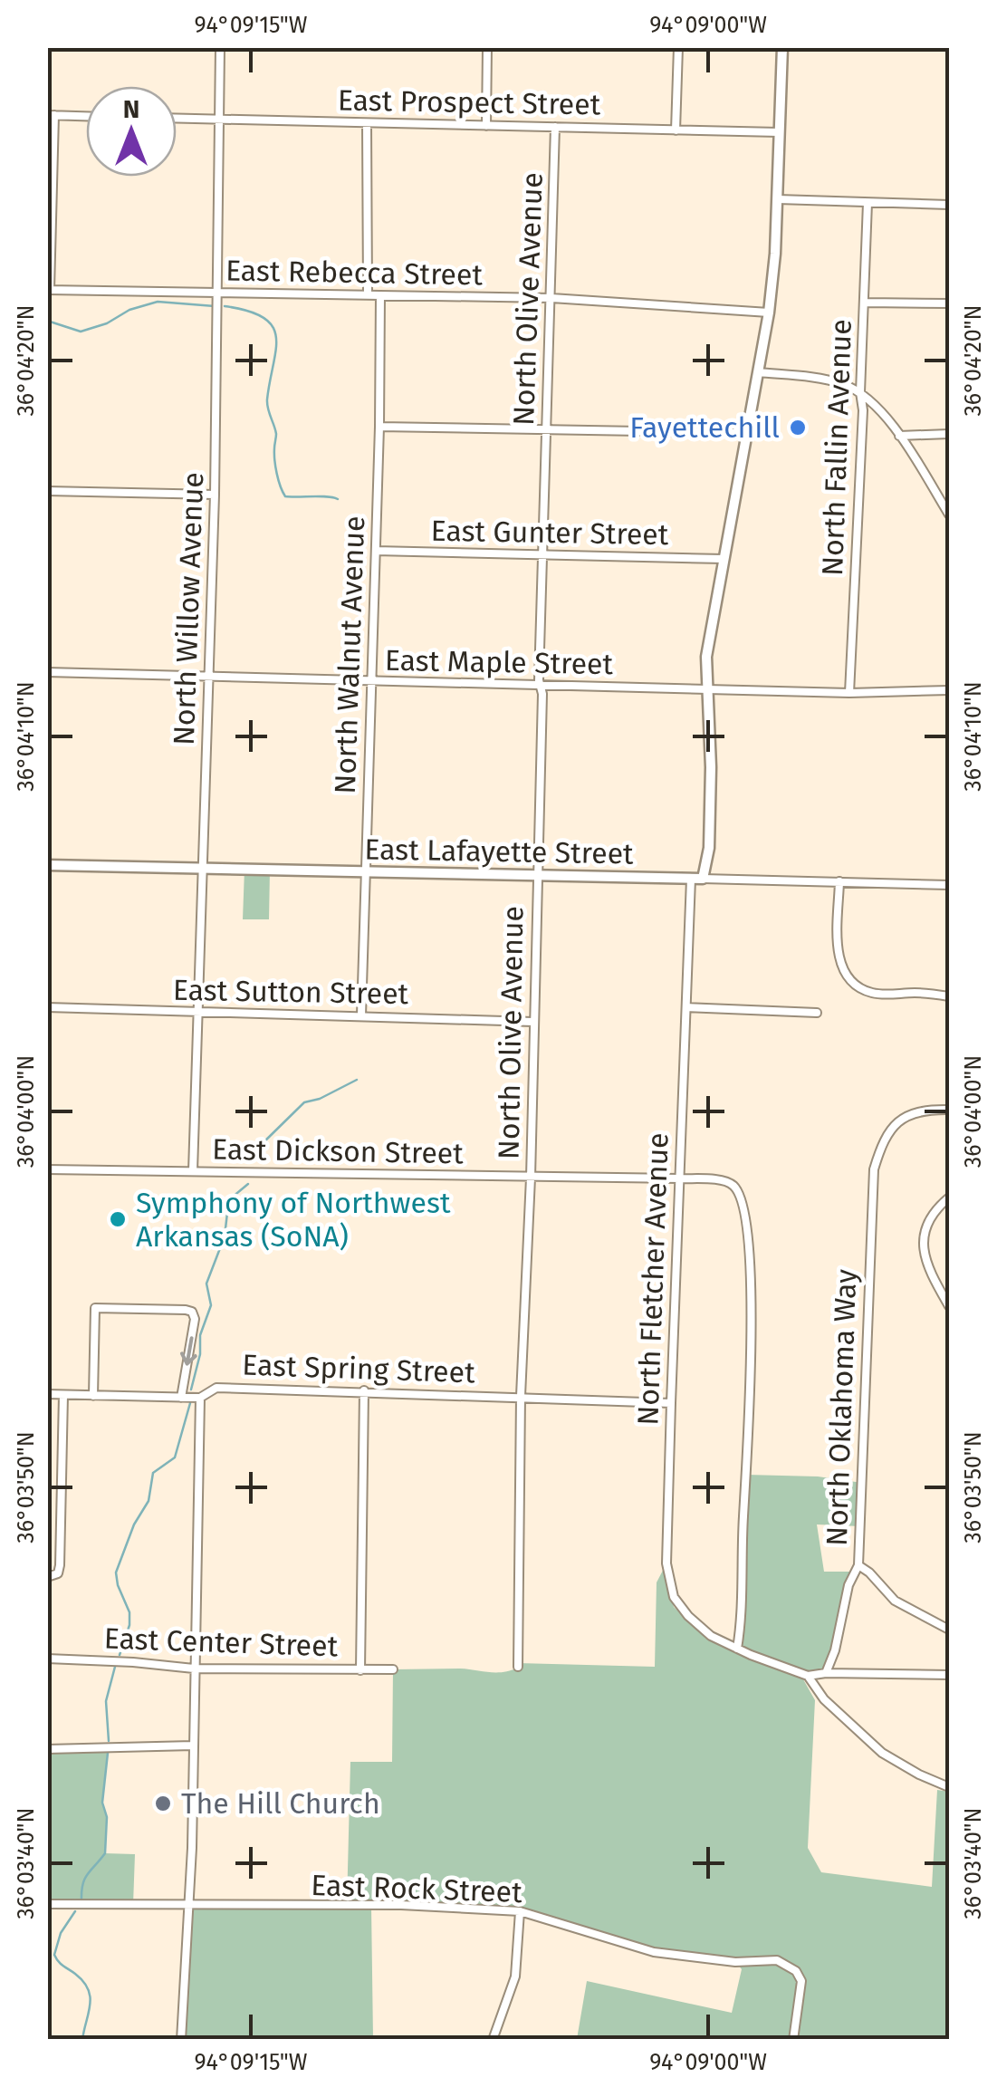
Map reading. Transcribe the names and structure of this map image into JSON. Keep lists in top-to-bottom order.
{
  "streets": {
    "main road": ["East Lafayette Street"],
    "street": [
      "East Prospect Street",
      "East Rebecca Street",
      "North Olive Avenue",
      "North Fallin Avenue",
      "East Gunter Street",
      "North Willow Avenue",
      "North Walnut Avenue",
      "East Maple Street",
      "East Sutton Street",
      "East Dickson Street",
      "North Fletcher Avenue",
      "East Spring Street",
      "North Oklahoma Way",
      "East Center Street",
      "East Rock Street"
    ]
  },
  "crossings": [
    ["East Prospect Street", "North Olive Avenue"],
    ["East Prospect Street", "North Willow Avenue"],
    ["East Rebecca Street", "North Olive Avenue"],
    ["East Rebecca Street", "North Willow Avenue"],
    ["East Rebecca Street", "North Walnut Avenue"],
    ["North Olive Avenue", "East Gunter Street"],
    ["North Olive Avenue", "East Maple Street"],
    ["North Olive Avenue", "East Lafayette Street"],
    ["North Olive Avenue", "East Sutton Street"],
    ["North Olive Avenue", "East Dickson Street"],
    ["North Olive Avenue", "East Spring Street"],
    ["North Fallin Avenue", "East Maple Street"],
    ["East Gunter Street", "North Walnut Avenue"],
    ["North Willow Avenue", "East Maple Street"],
    ["North Willow Avenue", "East Lafayette Street"],
    ["North Willow Avenue", "East Sutton Street"],
    ["North Willow Avenue", "East Dickson Street"],
    ["North Walnut Avenue", "East Maple Street"],
    ["North Walnut Avenue", "East Lafayette Street"],
    ["North Walnut Avenue", "East Sutton Street"],
    ["East Lafayette Street", "North Fletcher Avenue"],
    ["East Dickson Street", "North Fletcher Avenue"],
    ["North Fletcher Avenue", "East Spring Street"]
  ],
  "places": ["Fayettechill", "Symphony of Northwest Arkansas (SoNA)", "The Hill Church"],
  "north": "top",
  "coordinates": [
    "94°09'15\"W",
    "94°09'00\"W",
    "36°04'20\"N",
    "36°04'10\"N",
    "36°04'00\"N",
    "36°03'50\"N",
    "36°03'40\"N"
  ]
}
